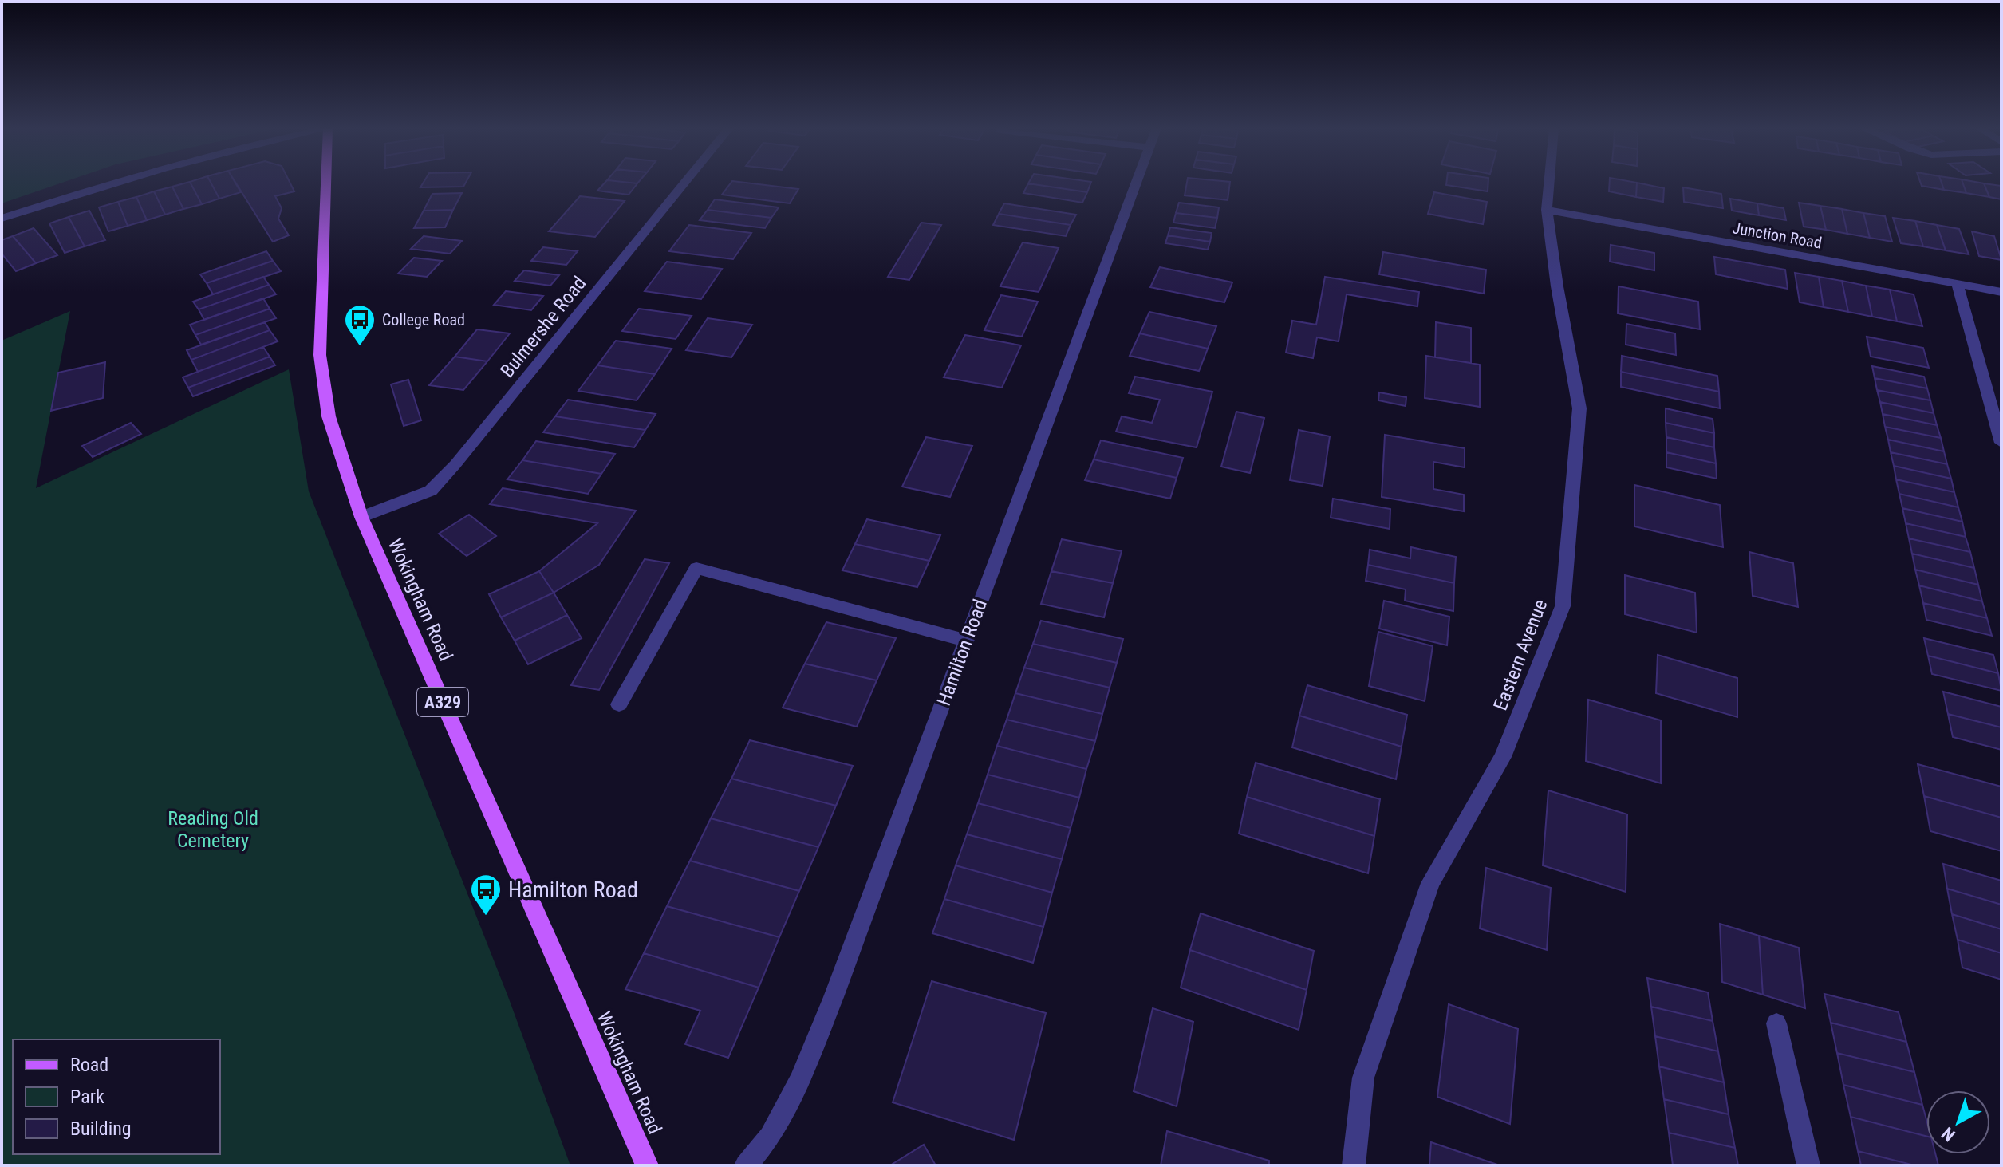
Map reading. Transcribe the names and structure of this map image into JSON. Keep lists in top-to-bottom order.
{
  "streets": {
    "main road": ["Wokingham Road", "A329"],
    "street": [
      "Junction Road",
      "Bulmershe Road",
      "Hamilton Road",
      "Eastern Avenue"
    ]
  },
  "crossings": [
    ["Junction Road", "Eastern Avenue"],
    ["Bulmershe Road", "Wokingham Road"]
  ],
  "parks": ["Reading Old Cemetery"],
  "places": {
    "bus stop": ["College Road", "Hamilton Road"]
  },
  "legend": ["Road", "Park", "Building"],
  "north": "bottom left"
}
